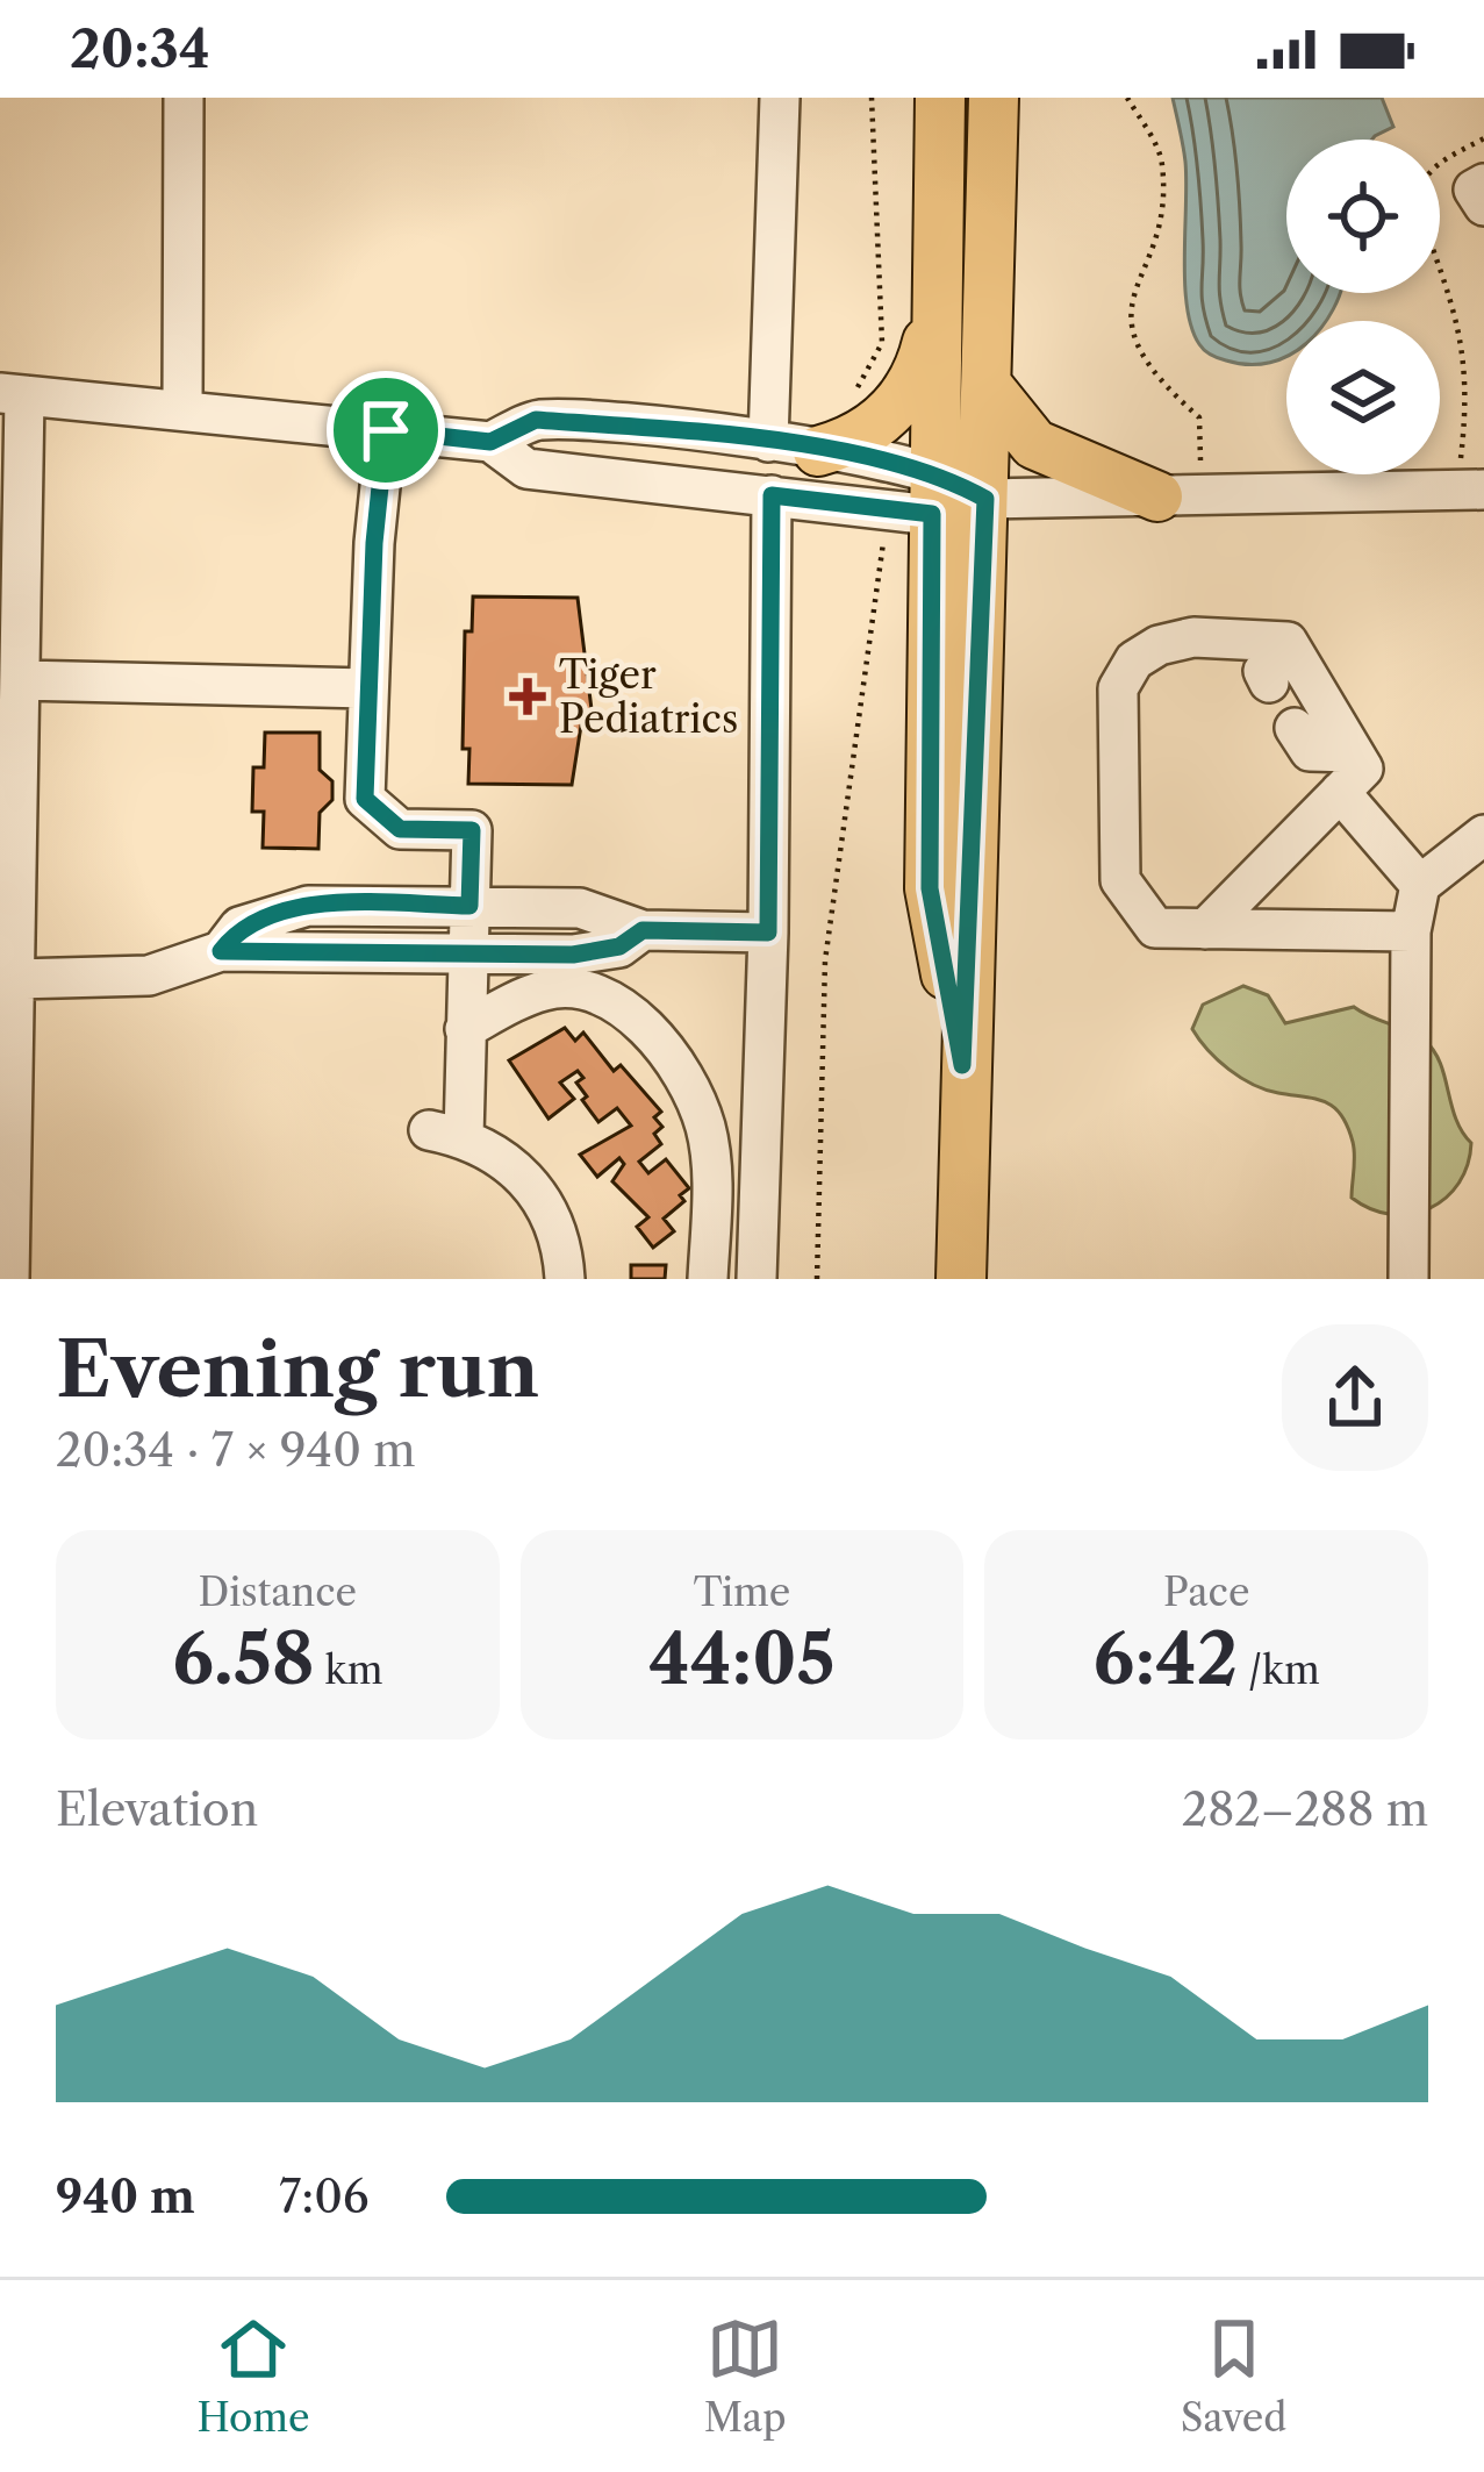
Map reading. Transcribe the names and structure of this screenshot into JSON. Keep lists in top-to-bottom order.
{
  "places": {
    "health": ["Tiger Pediatrics"]
  },
  "page": {
    "status": "20:34",
    "heading": ["Evening run", "20:34 · 7 × 940 m"],
    "stats": [
      ["Distance", "6.58 km"],
      ["Time", "44:05"],
      ["Pace", "6:42 /km"]
    ],
    "chart": ["Elevation", "282–288 m"],
    "list": [
      {
        "name": "940 m",
        "note": "7:06"
      }
    ],
    "tabs": ["Home", "Map", "Saved"]
  }
}
